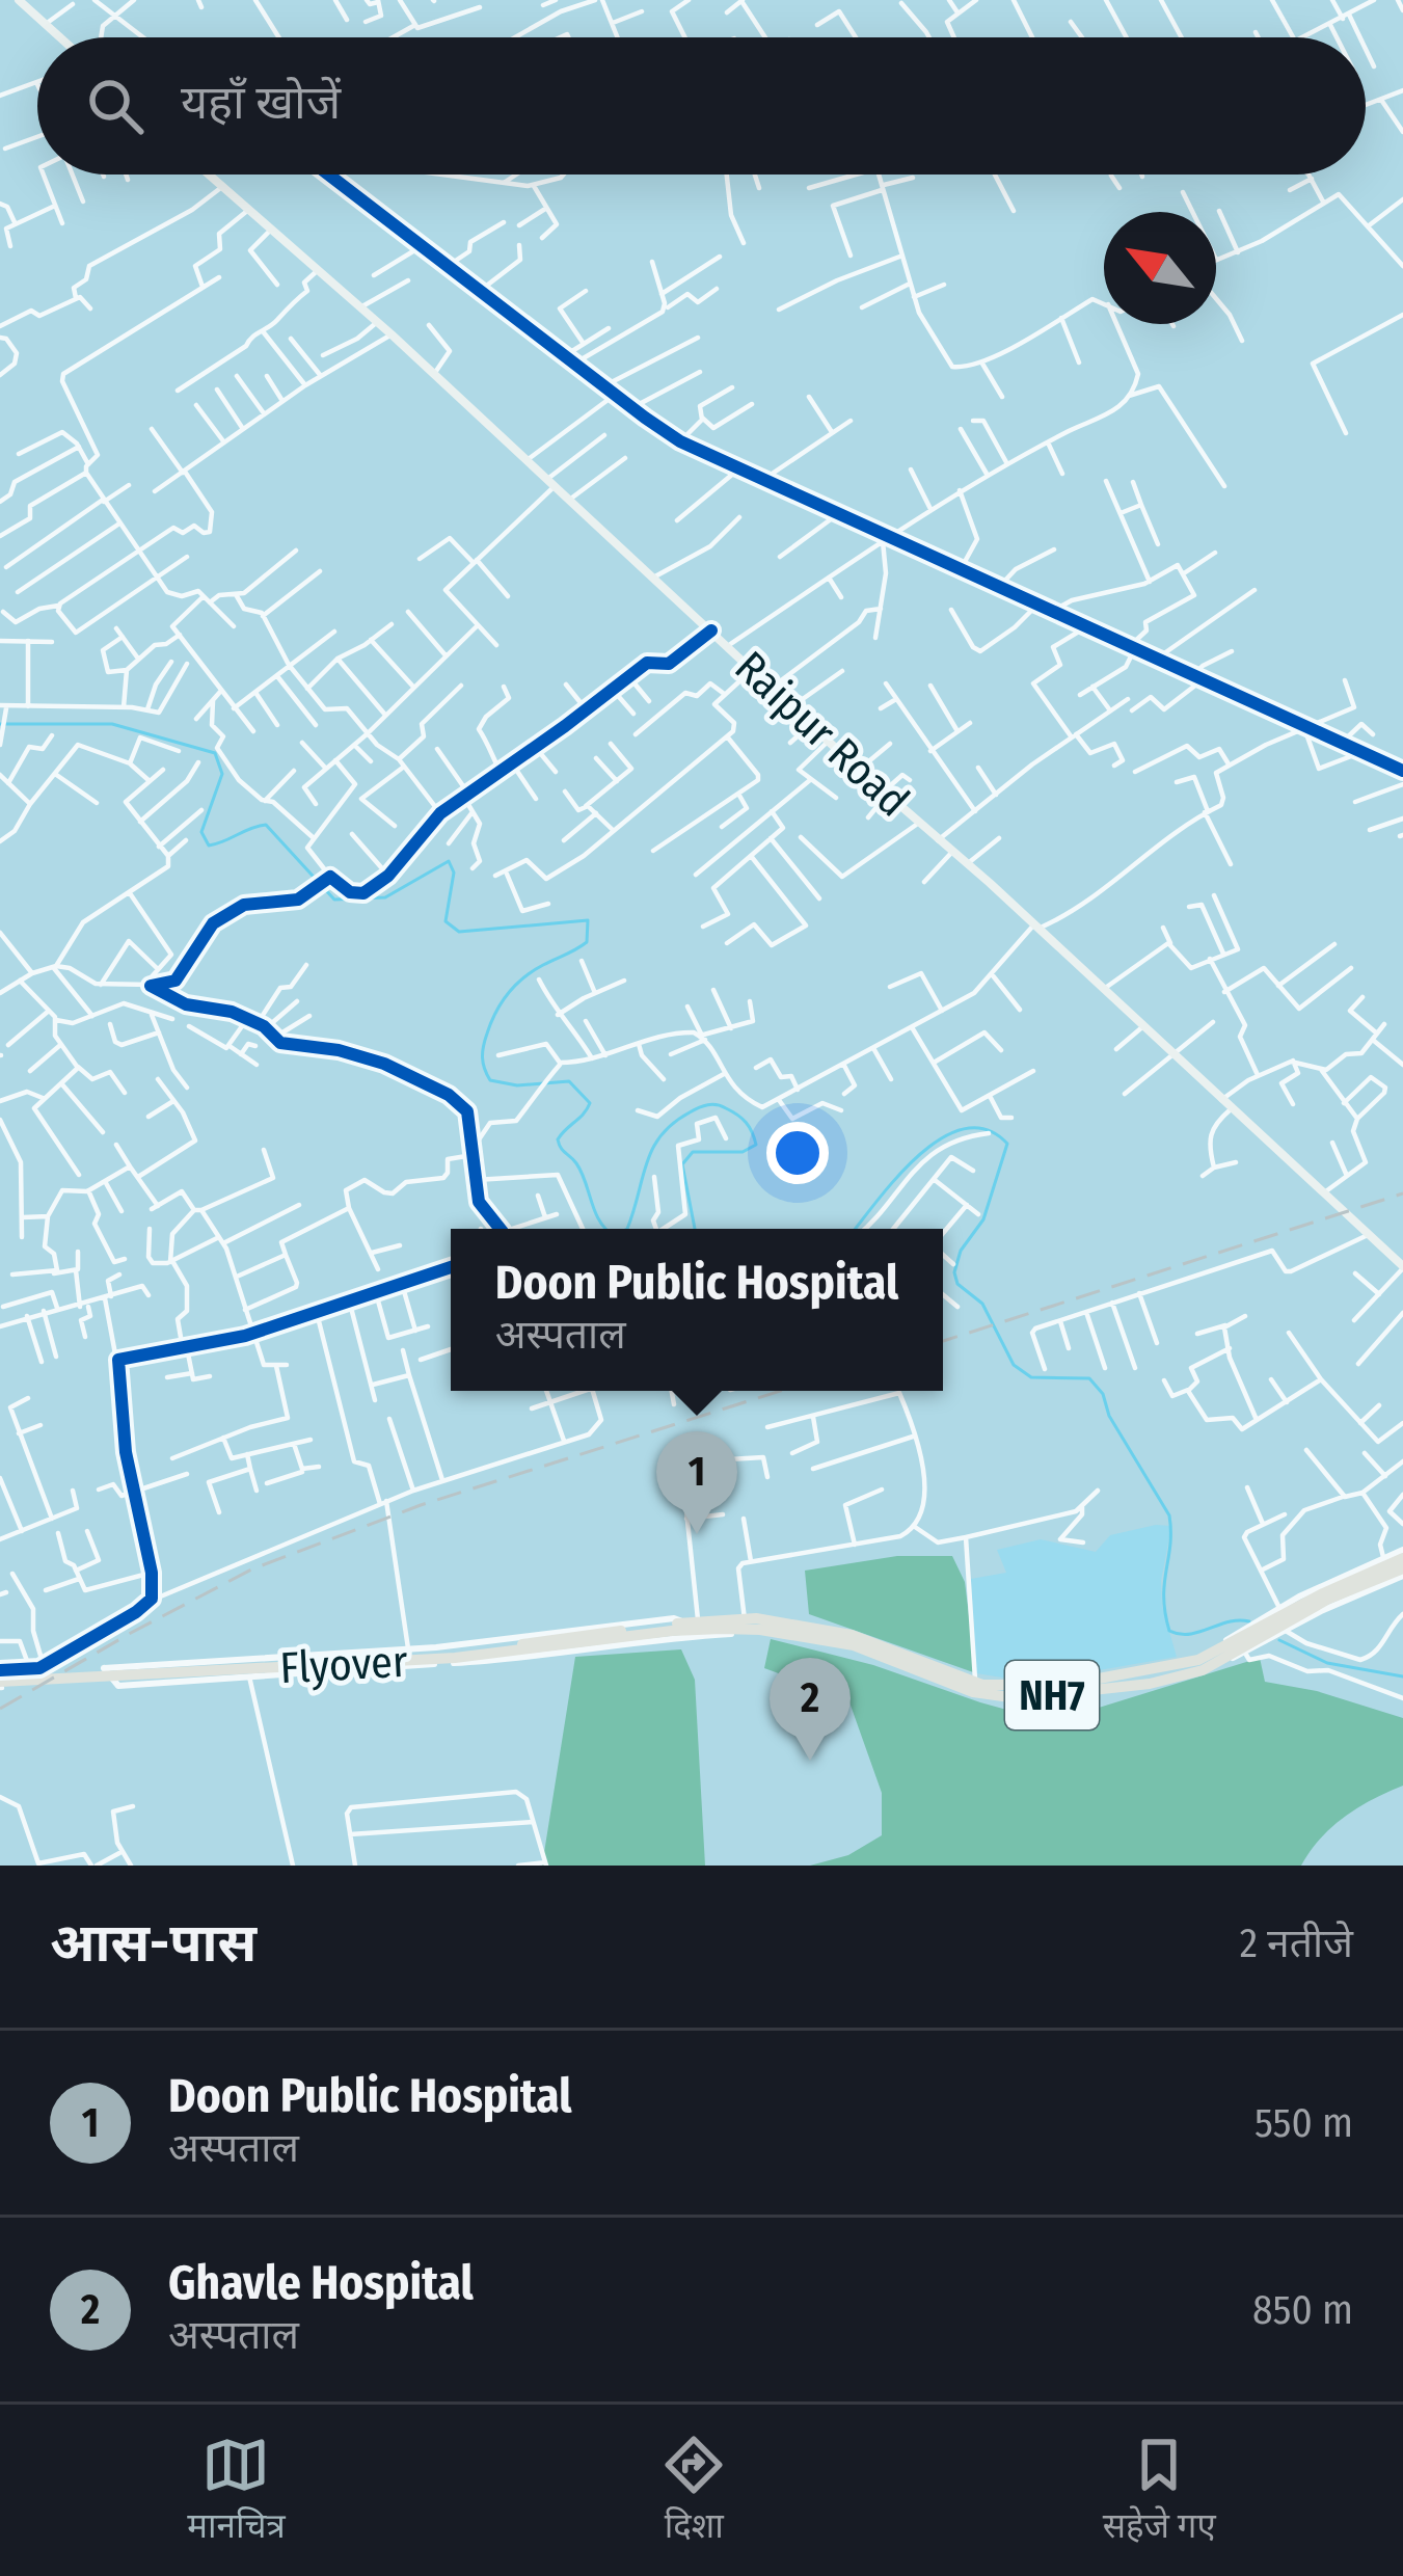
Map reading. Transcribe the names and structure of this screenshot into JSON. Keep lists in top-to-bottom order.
{
  "streets": {
    "highway": ["Flyover", "NH7"],
    "main road": ["Raipur Road"]
  },
  "crossings": [
    ["Flyover", "NH7"]
  ],
  "north": "top left",
  "page": {
    "search": "यहाँ खोजें",
    "popup": ["Doon Public Hospital", "अस्पताल"],
    "pins": ["1", "2"],
    "heading": ["आस-पास", "2 नतीजे"],
    "list": [
      {
        "mark": "1",
        "name": "Doon Public Hospital",
        "note": "अस्पताल",
        "value": "550 m"
      },
      {
        "mark": "2",
        "name": "Ghavle Hospital",
        "note": "अस्पताल",
        "value": "850 m"
      }
    ],
    "nav": ["मानचित्र", "दिशा", "सहेजे गए"]
  }
}
